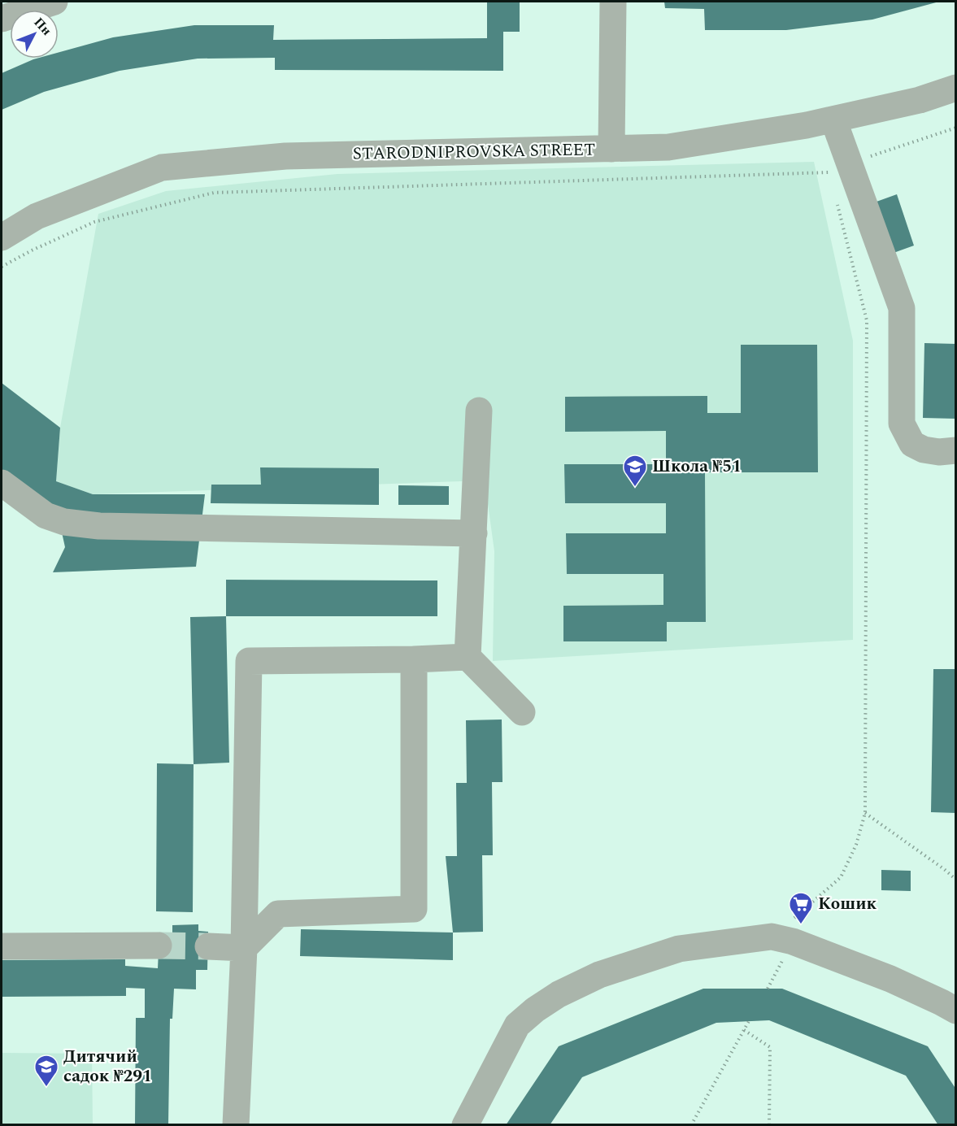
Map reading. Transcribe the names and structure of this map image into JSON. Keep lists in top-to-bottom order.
{
  "streets": {
    "street": ["STARODNIPROVSKA STREET"]
  },
  "places": {
    "school or university": ["Школа №51", "Дитячий садок №291"],
    "supermarket": ["Кошик"]
  },
  "north": "top right"
}
